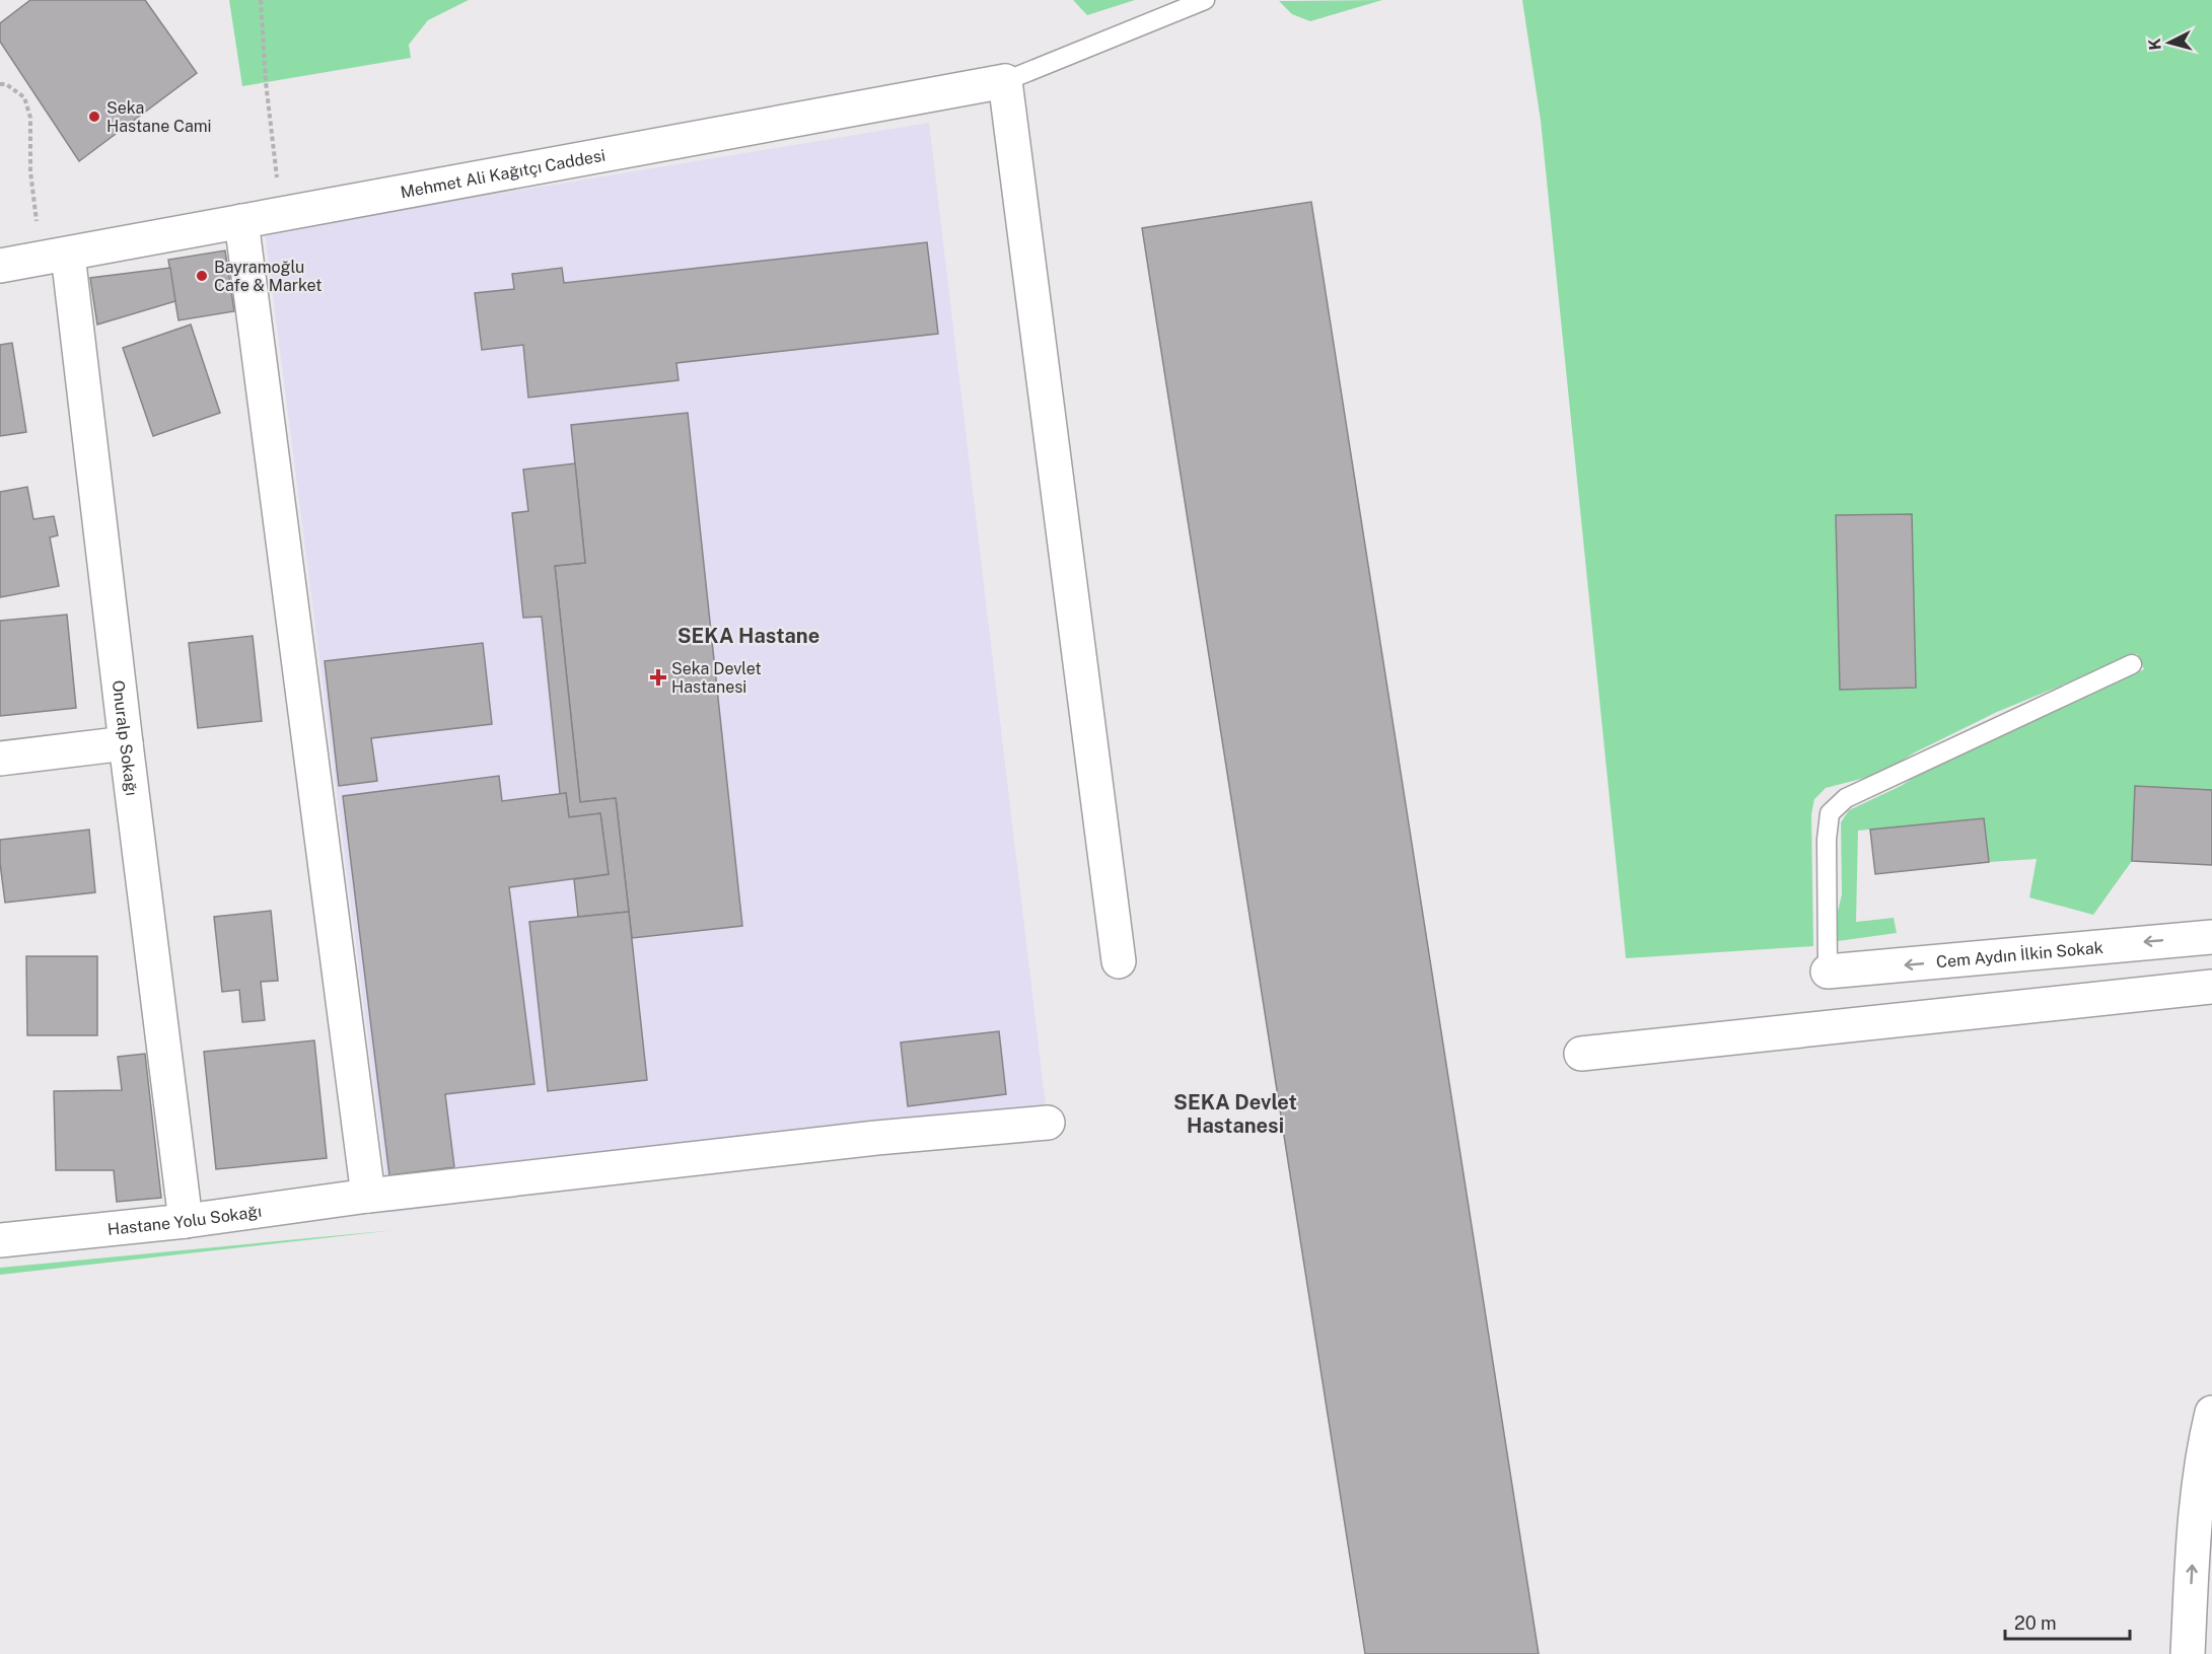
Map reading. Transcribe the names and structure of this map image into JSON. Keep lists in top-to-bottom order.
{
  "streets": {
    "street": [
      "Mehmet Ali Kağıtçı Caddesi",
      "Onuralp Sokağı",
      "Cem Aydın İlkin Sokak",
      "Hastane Yolu Sokağı"
    ]
  },
  "crossings": [
    ["Mehmet Ali Kağıtçı Caddesi", "Onuralp Sokağı"],
    ["Onuralp Sokağı", "Hastane Yolu Sokağı"]
  ],
  "districts": ["SEKA Hastane", "SEKA Devlet Hastanesi"],
  "places": {
    "other": ["Seka Hastane Cami", "Bayramoğlu Cafe & Market"],
    "health": ["Seka Devlet Hastanesi"]
  },
  "scale_bar": "20 m",
  "north": "left"
}
